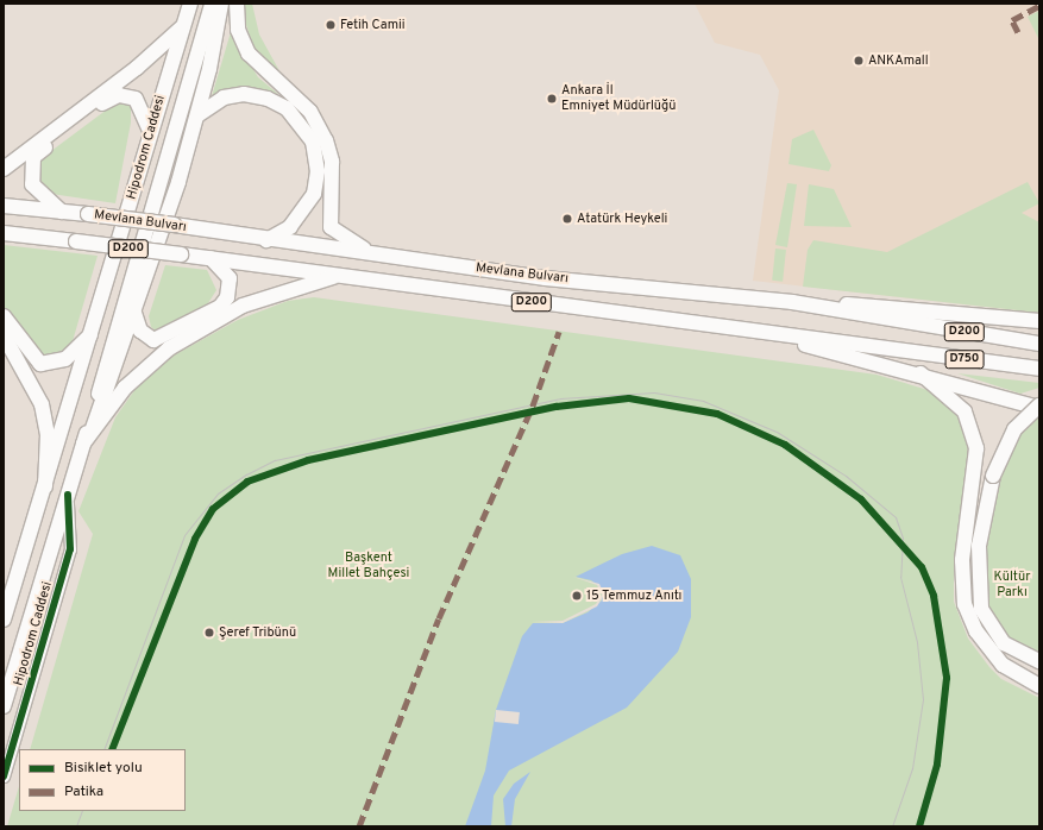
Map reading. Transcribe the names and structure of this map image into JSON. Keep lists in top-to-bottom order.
{
  "streets": {
    "main road": [
      "Hipodrom Caddesi",
      "Mevlana Bulvarı",
      "D200",
      "D750"
    ]
  },
  "parks": ["Başkent Millet Bahçesi", "Kültür Parkı"],
  "places": [
    "Fetih Camii",
    "ANKAmall",
    "Ankara İl Emniyet Müdürlüğü",
    "Atatürk Heykeli",
    "15 Temmuz Anıtı",
    "Şeref Tribünü"
  ],
  "legend": ["Bisiklet yolu", "Patika"]
}
